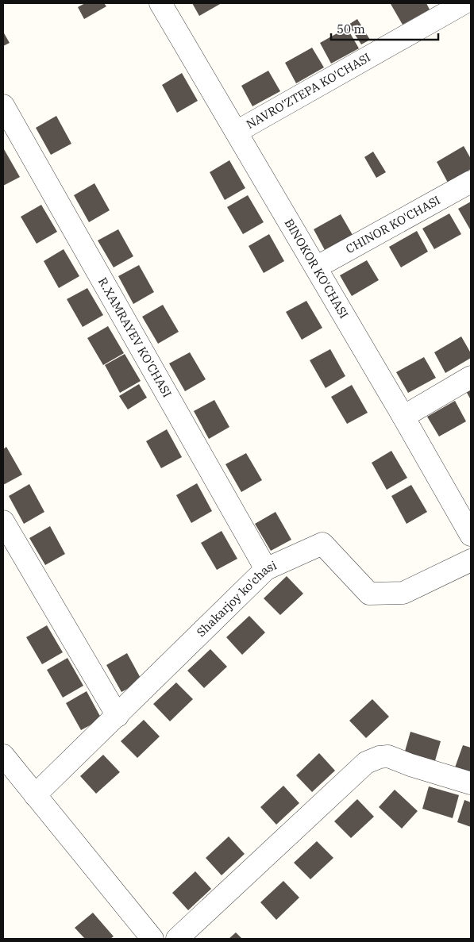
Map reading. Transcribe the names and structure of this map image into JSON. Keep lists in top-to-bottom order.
{
  "streets": {
    "street": [
      "NAVRO'ZTEPA KO'CHASI",
      "CHINOR KO'CHASI",
      "BINOKOR KO'CHASI",
      "R.XAMRAYEV KO'CHASI",
      "Shakarjoy ko'chasi"
    ]
  },
  "crossings": [
    ["NAVRO'ZTEPA KO'CHASI", "BINOKOR KO'CHASI"],
    ["CHINOR KO'CHASI", "BINOKOR KO'CHASI"],
    ["R.XAMRAYEV KO'CHASI", "Shakarjoy ko'chasi"]
  ],
  "scale_bar": "50 m"
}
